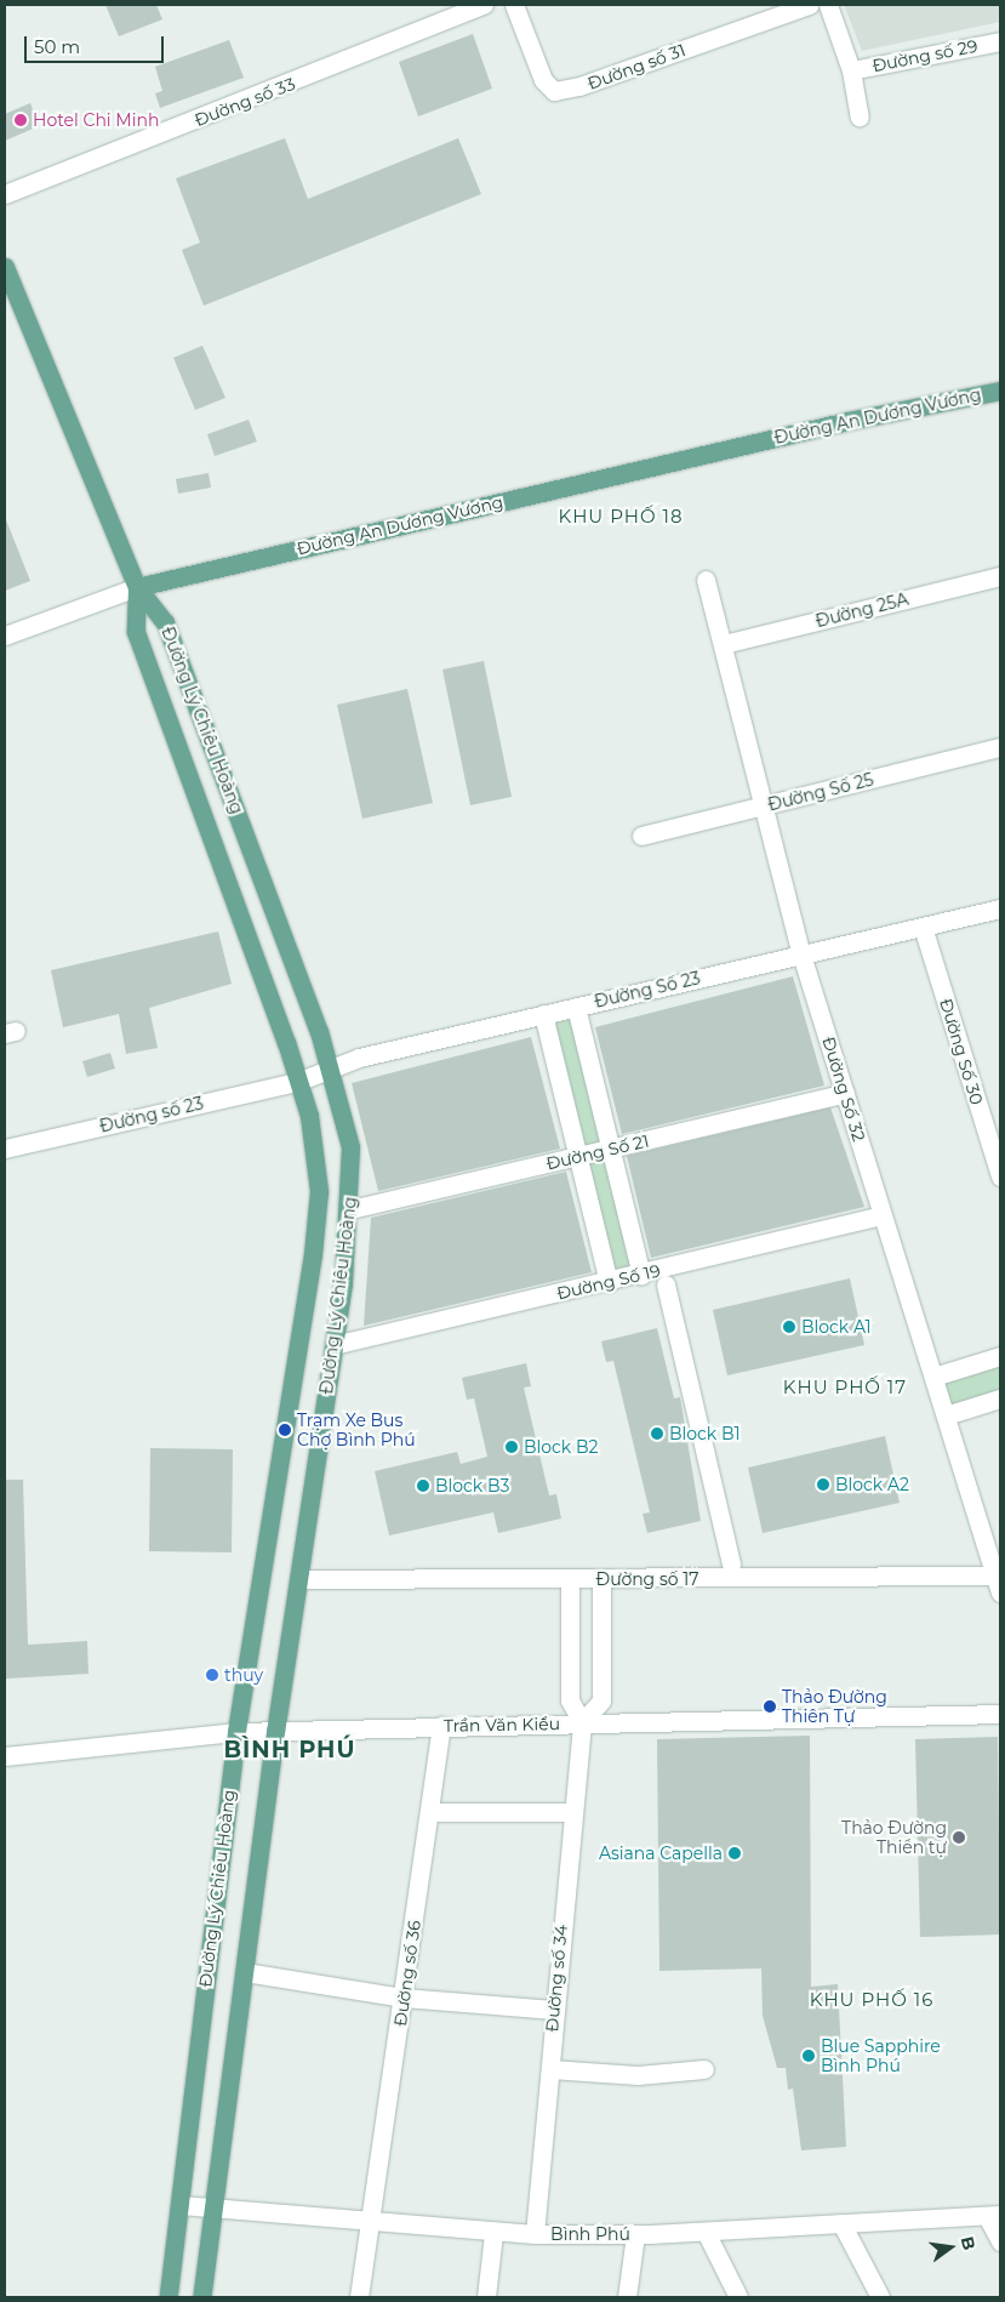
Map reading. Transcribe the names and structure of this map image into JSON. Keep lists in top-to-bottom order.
{
  "streets": {
    "main road": ["Đường An Dương Vương", "Đường Lý Chiêu Hoàng"],
    "street": [
      "Đường số 29",
      "Đường số 31",
      "Đường số 33",
      "Đường 25A",
      "Đường Số 25",
      "Đường Số 23",
      "Đường Số 30",
      "Đường Số 32",
      "Đường số 23",
      "Đường Số 21",
      "Đường Số 19",
      "Đường số 17",
      "Trần Văn Kiểu",
      "Đường số 36",
      "Đường số 34",
      "Bình Phú"
    ]
  },
  "crossings": [
    ["Đường An Dương Vương", "Đường Lý Chiêu Hoàng"],
    ["Đường 25A", "Đường Số 32"],
    ["Đường Lý Chiêu Hoàng", "Đường Số 23"],
    ["Đường Lý Chiêu Hoàng", "Đường số 23"],
    ["Đường Lý Chiêu Hoàng", "Đường Số 21"],
    ["Đường Lý Chiêu Hoàng", "Đường Số 19"],
    ["Đường Lý Chiêu Hoàng", "Đường số 17"],
    ["Đường Lý Chiêu Hoàng", "Trần Văn Kiểu"],
    ["Đường Lý Chiêu Hoàng", "Bình Phú"],
    ["Đường Số 25", "Đường Số 32"],
    ["Đường Số 23", "Đường Số 30"],
    ["Đường Số 23", "Đường Số 32"],
    ["Đường Số 23", "Đường số 23"],
    ["Đường Số 32", "Đường Số 21"],
    ["Đường Số 32", "Đường Số 19"],
    ["Đường Số 32", "Đường số 17"],
    ["Trần Văn Kiểu", "Đường số 36"],
    ["Trần Văn Kiểu", "Đường số 34"],
    ["Đường số 36", "Bình Phú"],
    ["Đường số 34", "Bình Phú"]
  ],
  "districts": [
    "KHU PHỐ 18",
    "KHU PHỐ 17",
    "BÌNH PHÚ",
    "KHU PHỐ 16"
  ],
  "places": [
    "Hotel Chi Minh",
    "Block A1",
    "Trạm Xe Bus Chợ Bình Phú",
    "Block B1",
    "Block B2",
    "Block A2",
    "Block B3",
    "thuy",
    "Thảo Đường Thiên Tự",
    "Thảo Đường Thiền tự",
    "Asiana Capella",
    "Blue Sapphire Bình Phú"
  ],
  "scale_bar": "50 m",
  "north": "right"
}
